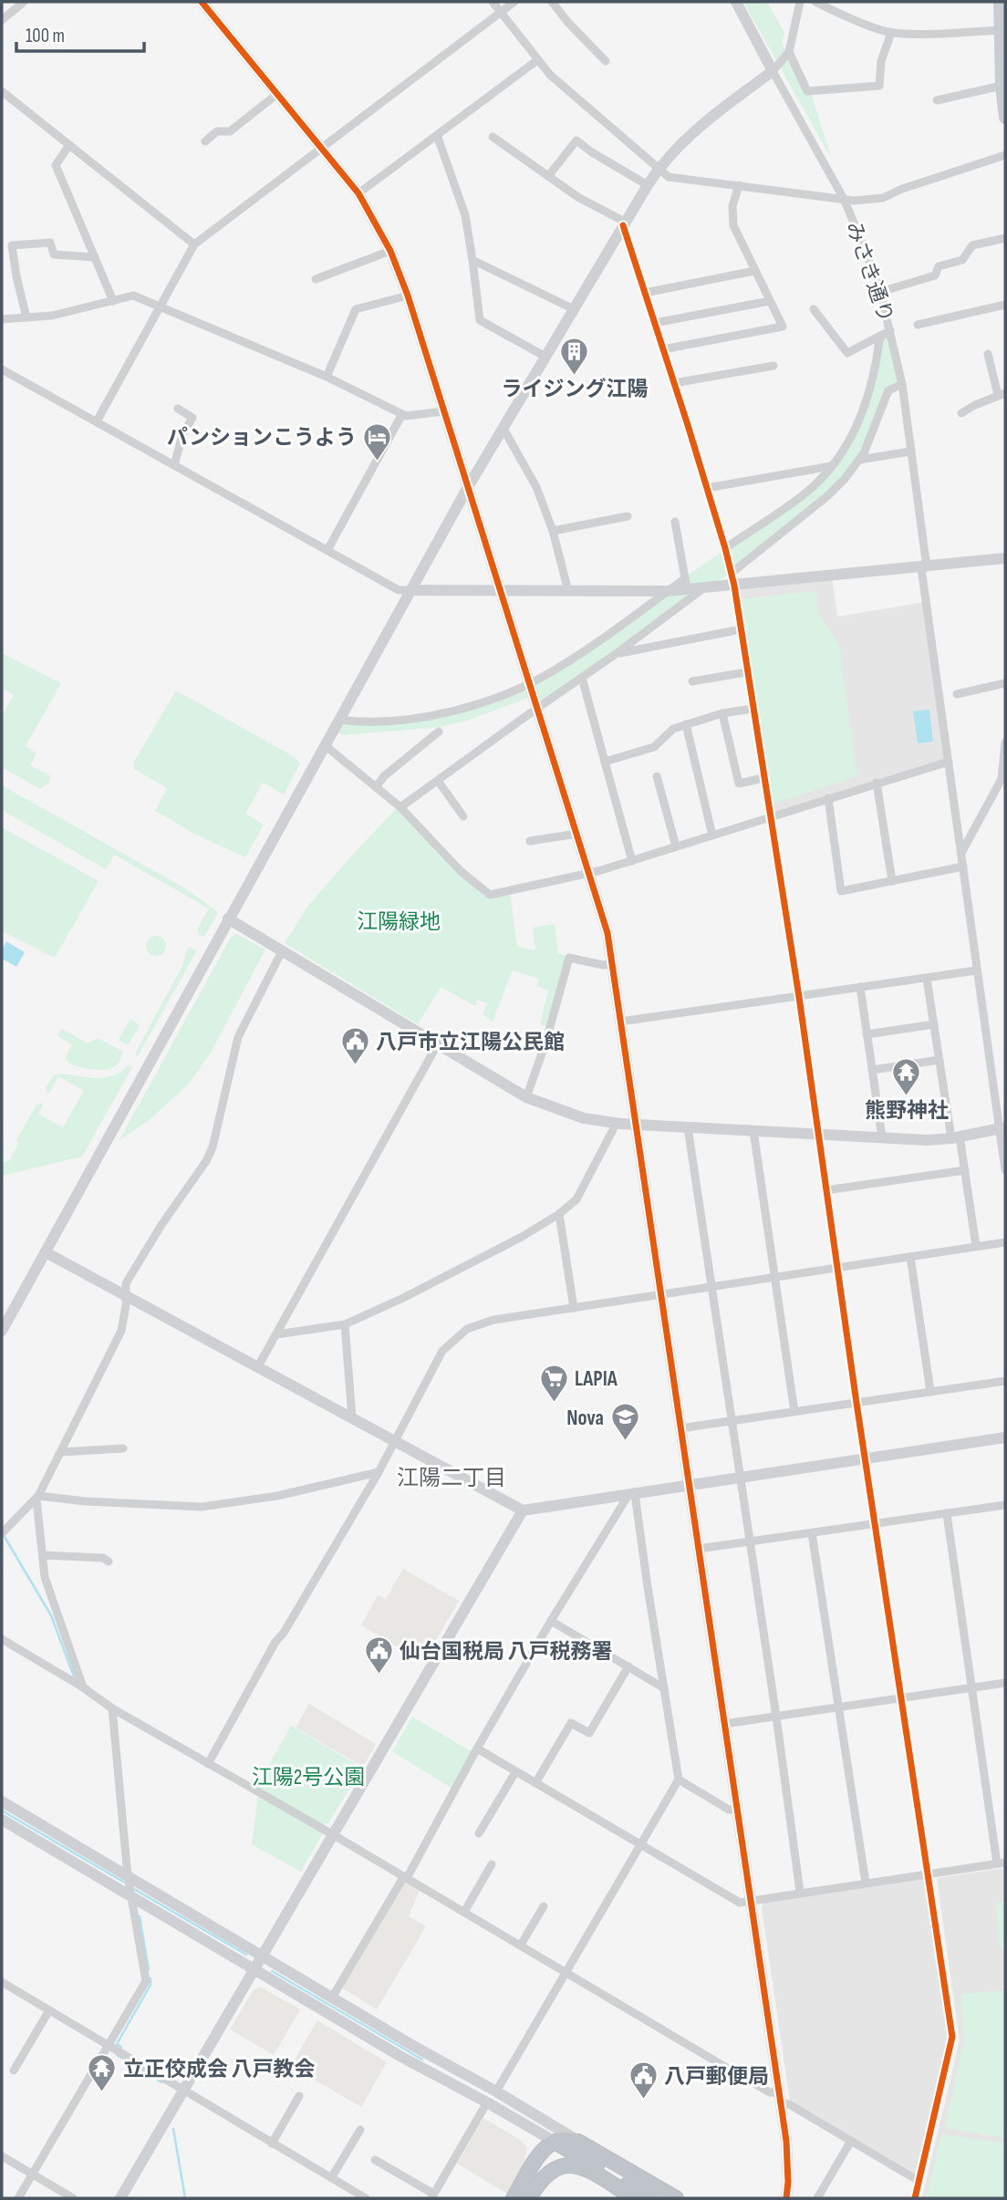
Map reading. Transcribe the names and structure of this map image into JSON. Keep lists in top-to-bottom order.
{
  "streets": {
    "street": ["みさき通り"]
  },
  "districts": ["江陽二丁目"],
  "parks": ["江陽緑地", "江陽2号公園"],
  "places": {
    "building": ["ライジング江陽"],
    "hotel": ["パンションこうよう"],
    "public building": ["八戸市立江陽公民館", "仙台国税局 八戸税務署", "八戸郵便局"],
    "temple": ["熊野神社", "立正佼成会 八戸教会"],
    "supermarket": ["LAPIA"],
    "school or university": ["Nova"]
  },
  "scale_bar": "100 m"
}
